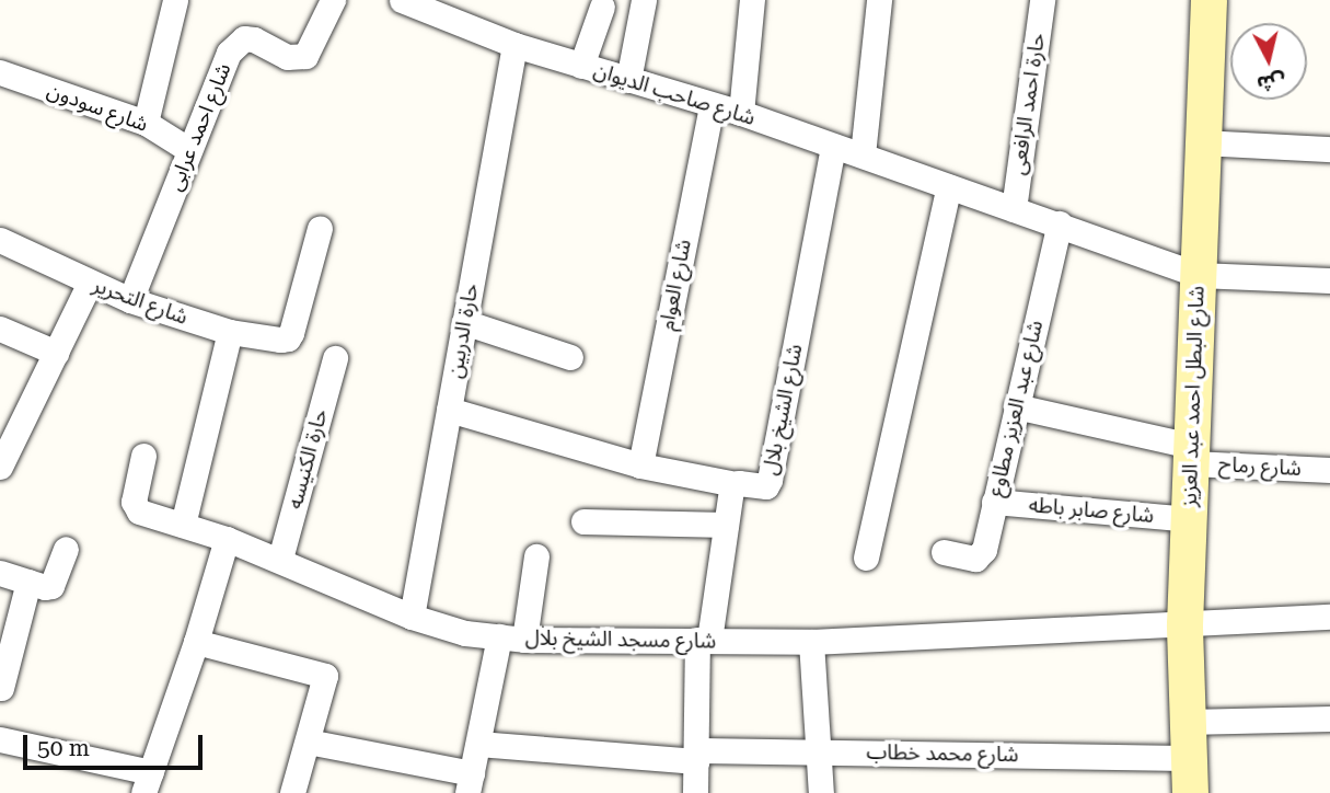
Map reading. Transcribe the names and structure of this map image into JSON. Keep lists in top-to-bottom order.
{
  "streets": {
    "main road": ["شارع البطل احمد عبد العزيز"],
    "street": [
      "شارع صاحب الديوان",
      "حارة احمد الرافعى",
      "شارع سودون",
      "شارع احمد عرابى",
      "شارع العوام",
      "شارع التحرير",
      "حارة الدربين",
      "شارع عبد العزيز مطاوع",
      "شارع الشيخ بلال",
      "حارة الكنيسه",
      "شارع رماح",
      "شارع صابر باطه",
      "شارع مسجد الشيخ بلال",
      "شارع محمد خطاب"
    ]
  },
  "crossings": [
    ["شارع صاحب الديوان", "حارة احمد الرافعى"],
    ["شارع صاحب الديوان", "شارع العوام"],
    ["شارع صاحب الديوان", "حارة الدربين"],
    ["شارع صاحب الديوان", "شارع البطل احمد عبد العزيز"],
    ["شارع صاحب الديوان", "شارع عبد العزيز مطاوع"],
    ["شارع صاحب الديوان", "شارع الشيخ بلال"],
    ["شارع سودون", "شارع احمد عرابى"],
    ["شارع احمد عرابى", "شارع التحرير"],
    ["حارة الدربين", "شارع مسجد الشيخ بلال"],
    ["شارع البطل احمد عبد العزيز", "شارع رماح"],
    ["شارع البطل احمد عبد العزيز", "شارع صابر باطه"],
    ["شارع البطل احمد عبد العزيز", "شارع مسجد الشيخ بلال"],
    ["شارع البطل احمد عبد العزيز", "شارع محمد خطاب"],
    ["شارع عبد العزيز مطاوع", "شارع رماح"],
    ["شارع عبد العزيز مطاوع", "شارع صابر باطه"],
    ["شارع الشيخ بلال", "شارع مسجد الشيخ بلال"],
    ["شارع الشيخ بلال", "شارع محمد خطاب"],
    ["حارة الكنيسه", "شارع مسجد الشيخ بلال"]
  ],
  "scale_bar": "50 m",
  "north": "bottom"
}
